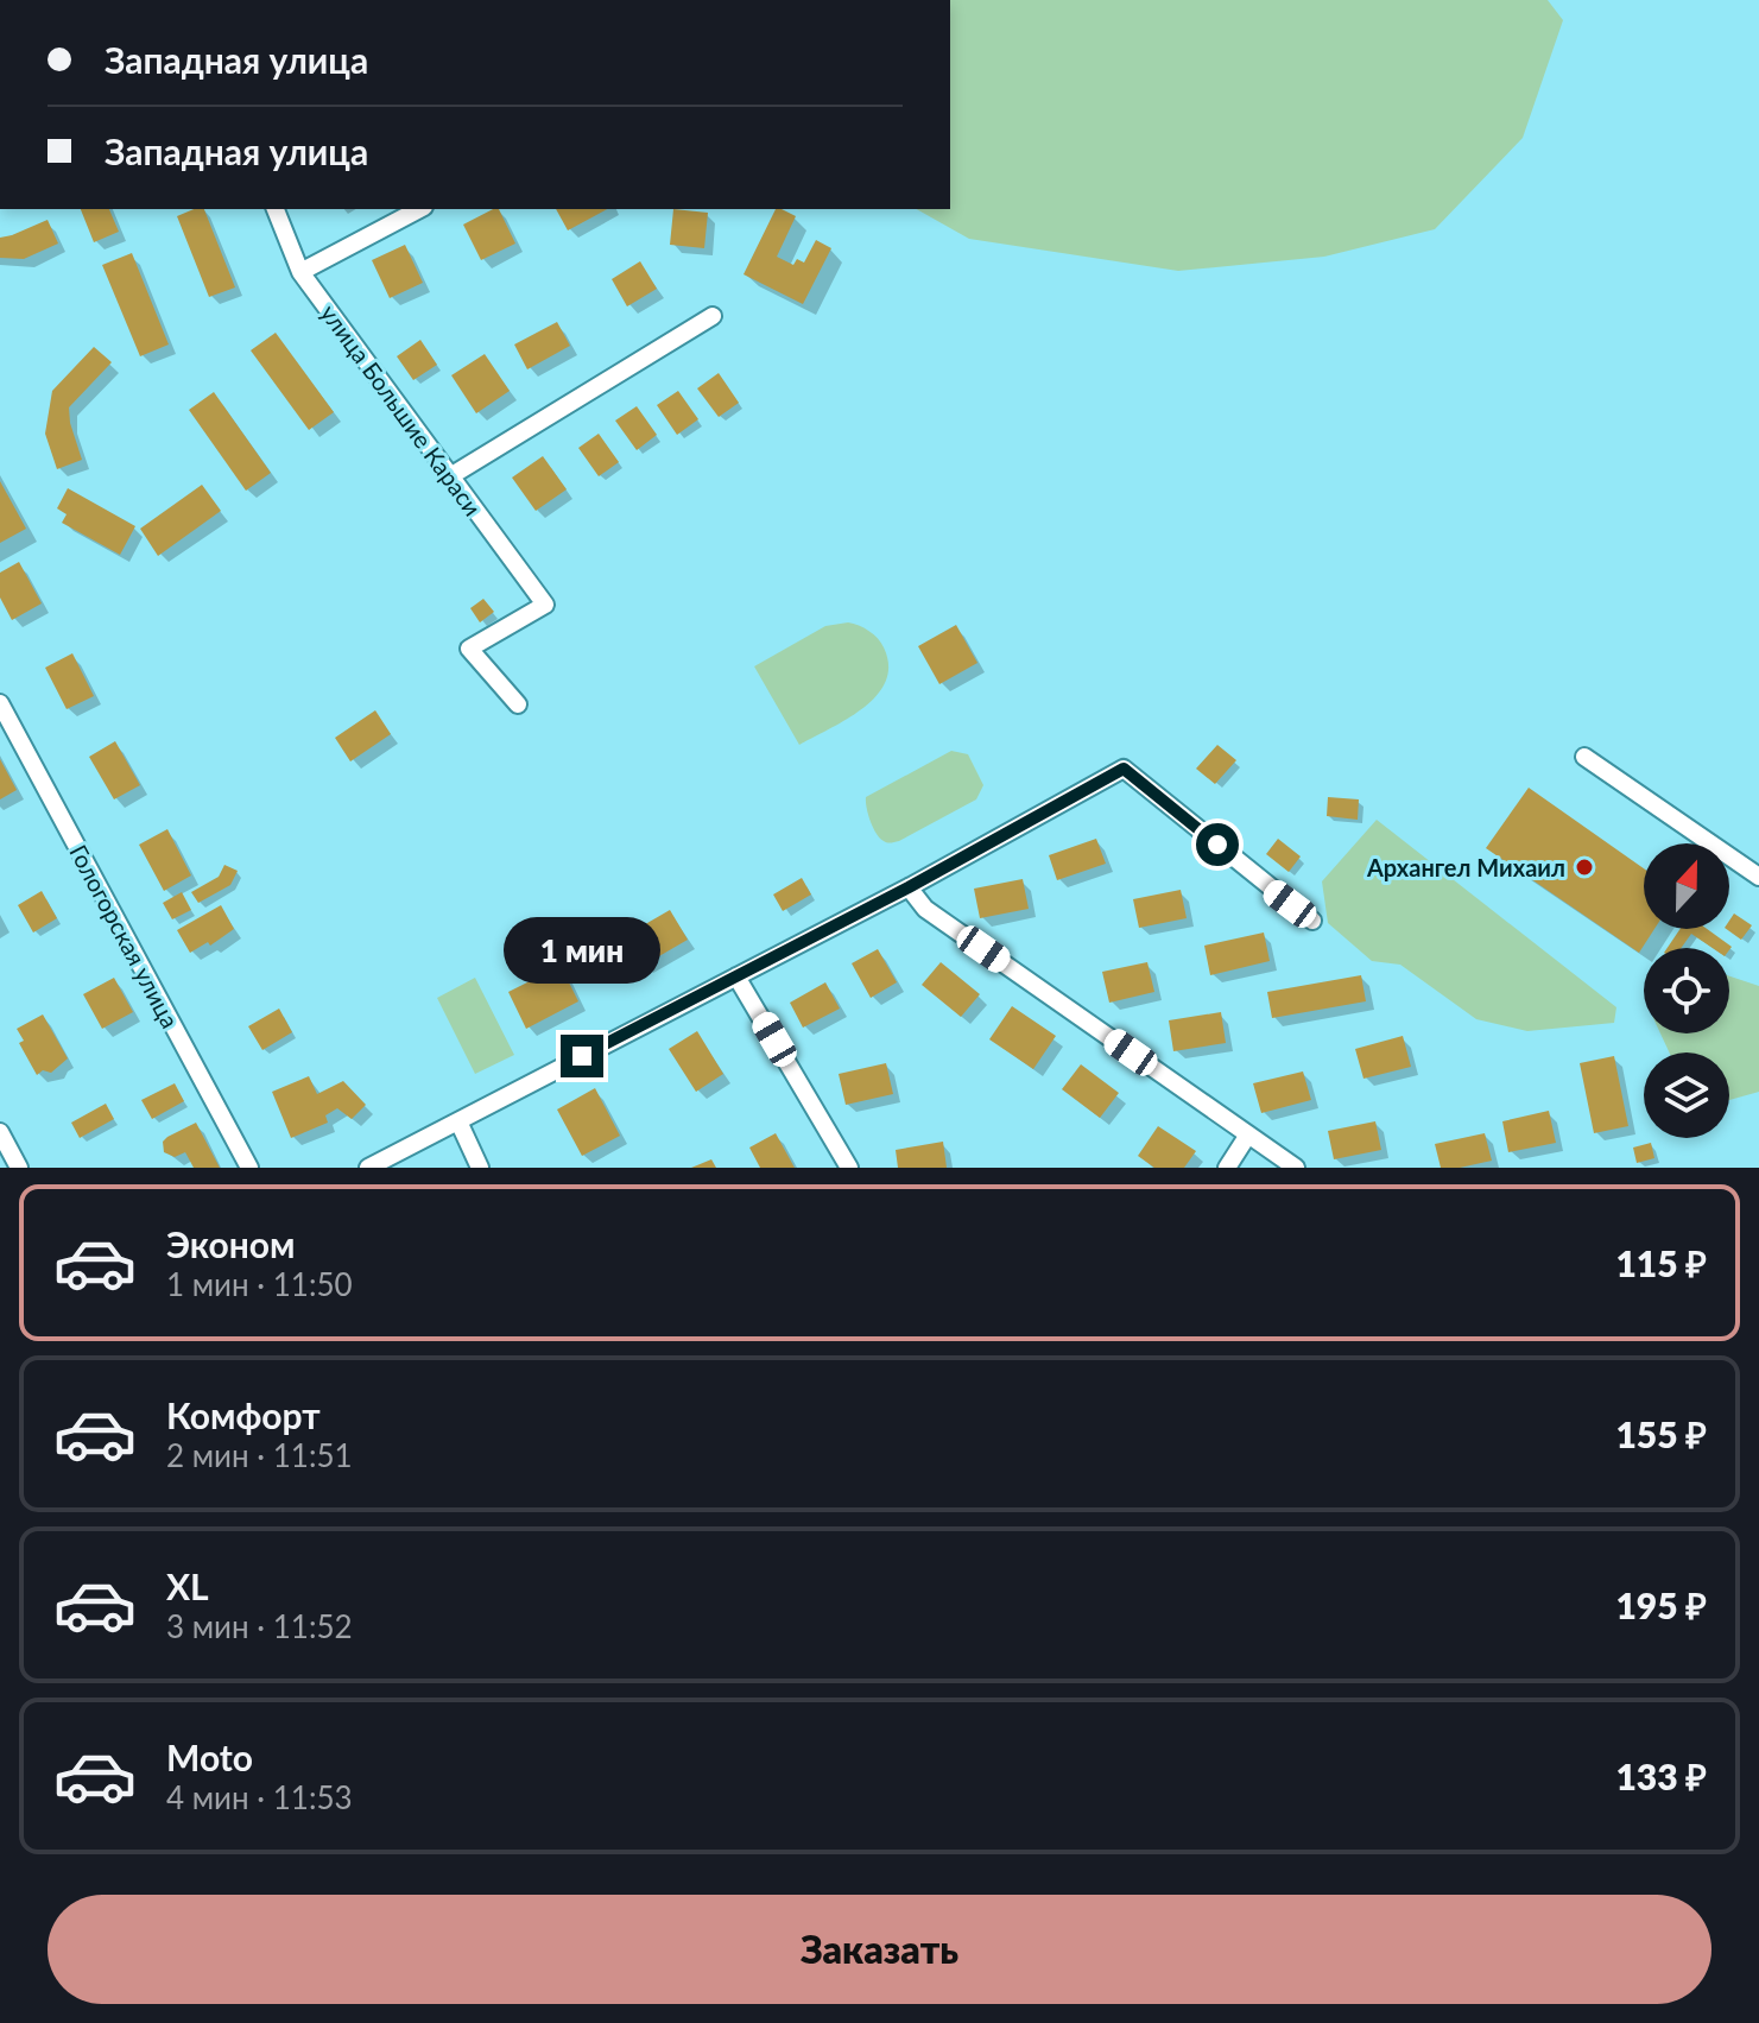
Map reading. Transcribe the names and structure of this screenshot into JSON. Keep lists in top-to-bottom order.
{
  "streets": {
    "street": ["улица Большие Караси", "Гологорская улица"]
  },
  "places": ["Архангел Михаил"],
  "north": "top",
  "page": {
    "banner": ["Западная улица", "Западная улица"],
    "bubble": "1 мин",
    "list": [
      {
        "name": "Эконом",
        "note": "1 мин · 11:50",
        "value": "115 ₽"
      },
      {
        "name": "Комфорт",
        "note": "2 мин · 11:51",
        "value": "155 ₽"
      },
      {
        "name": "XL",
        "note": "3 мин · 11:52",
        "value": "195 ₽"
      },
      {
        "name": "Moto",
        "note": "4 мин · 11:53",
        "value": "133 ₽"
      }
    ],
    "buttons": "Заказать"
  }
}
